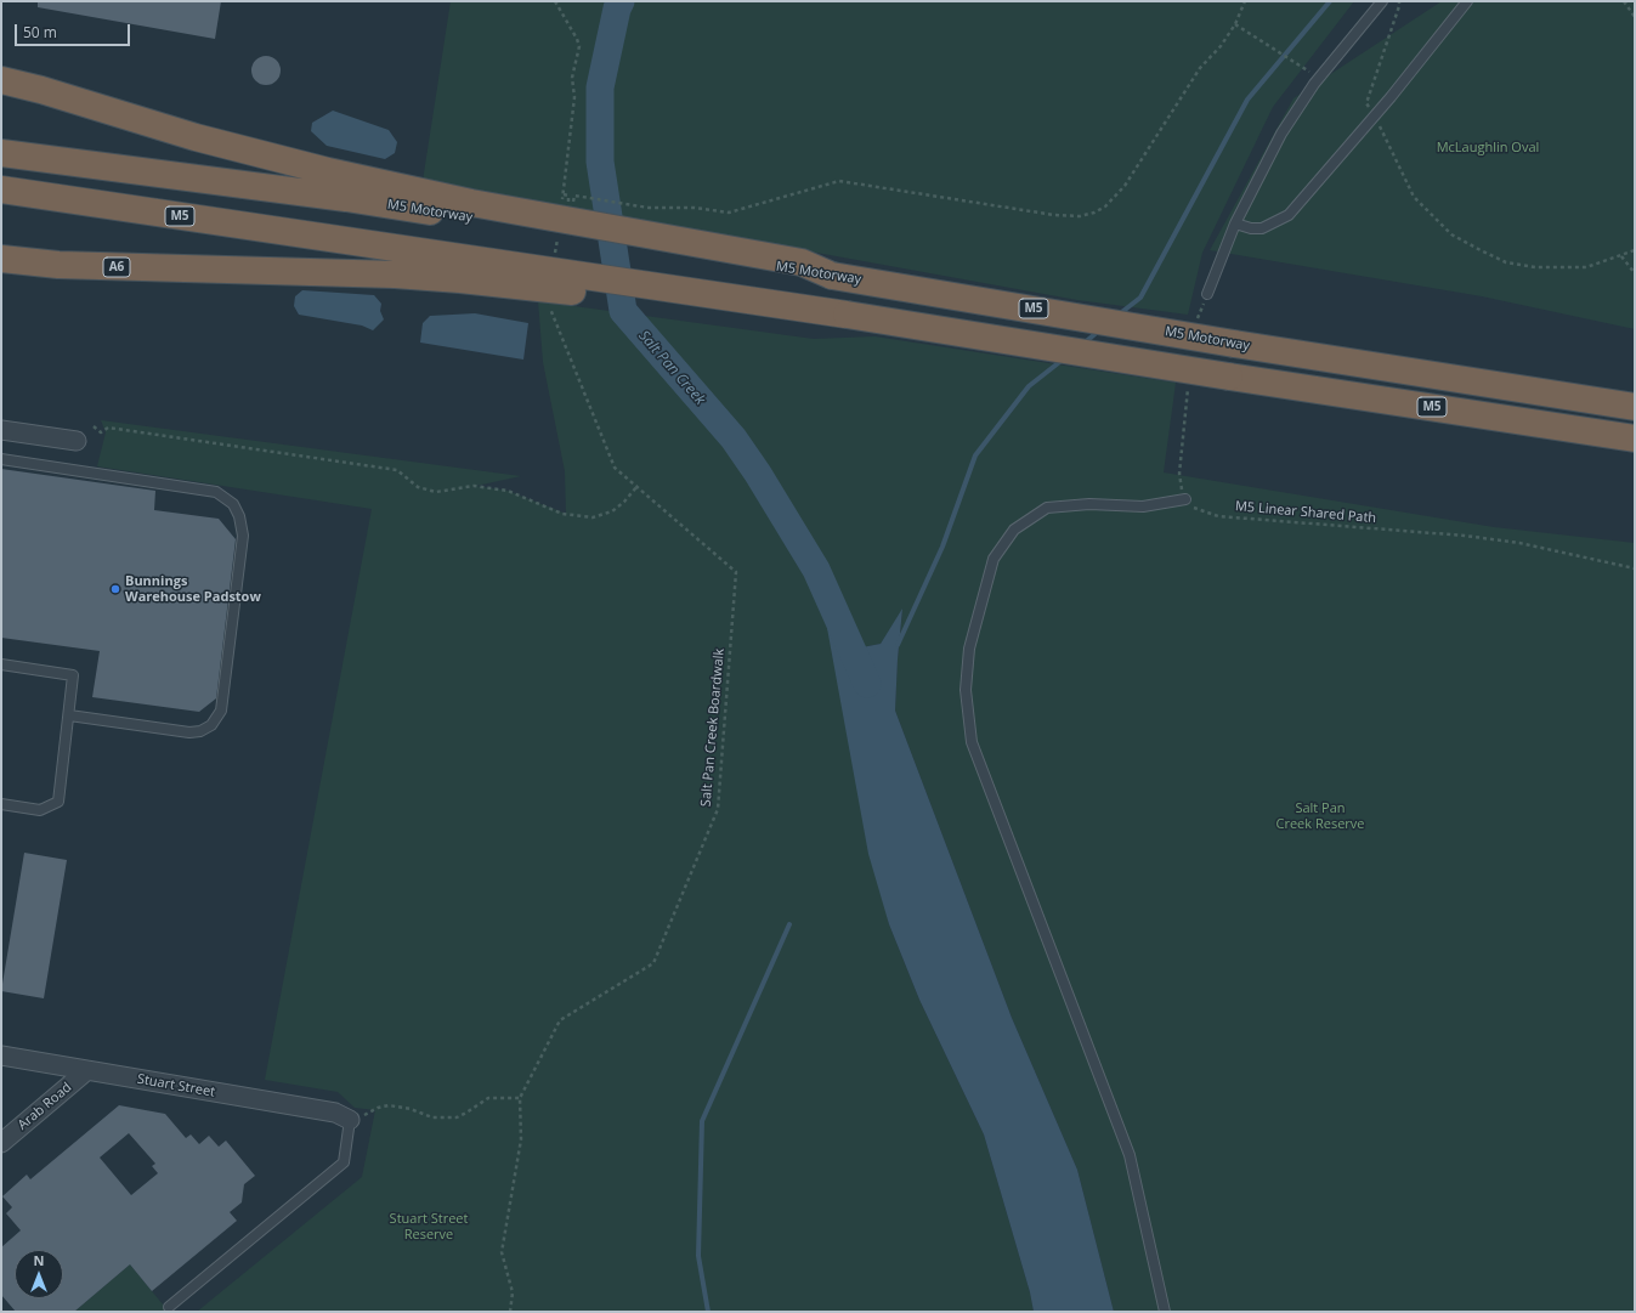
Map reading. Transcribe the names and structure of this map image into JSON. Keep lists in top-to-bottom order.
{
  "streets": {
    "highway": ["M5 Motorway", "M5", "A6"],
    "street": ["Stuart Street", "Arab Road"],
    "path": ["M5 Linear Shared Path", "Salt Pan Creek Boardwalk"]
  },
  "crossings": [
    ["M5 Motorway", "M5"],
    ["M5", "A6"],
    ["Stuart Street", "Arab Road"]
  ],
  "water": ["Salt Pan Creek"],
  "parks": ["McLaughlin Oval", "Salt Pan Creek Reserve", "Stuart Street Reserve"],
  "places": ["Bunnings Warehouse Padstow"],
  "scale_bar": "50 m",
  "north": "top"
}
